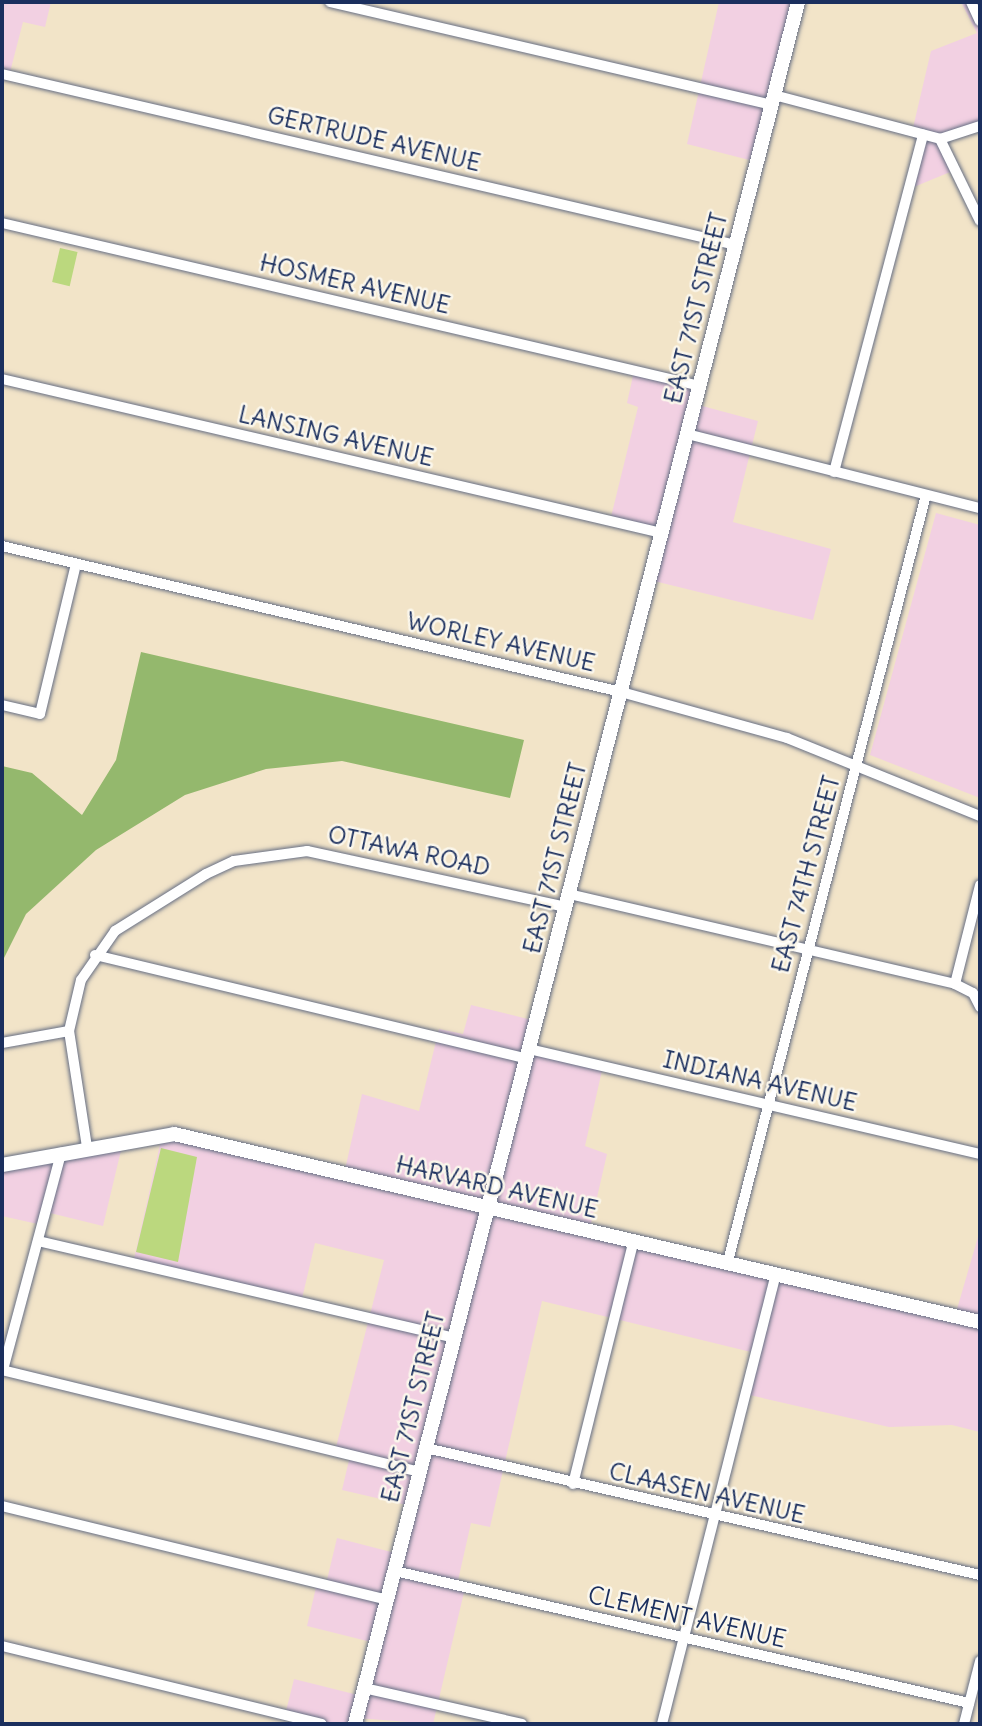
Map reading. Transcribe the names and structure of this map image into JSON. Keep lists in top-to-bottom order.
{
  "streets": {
    "main road": ["EAST 71ST STREET", "HARVARD AVENUE"],
    "street": [
      "GERTRUDE AVENUE",
      "HOSMER AVENUE",
      "LANSING AVENUE",
      "WORLEY AVENUE",
      "OTTAWA ROAD",
      "EAST 74TH STREET",
      "INDIANA AVENUE",
      "CLAASEN AVENUE",
      "CLEMENT AVENUE"
    ]
  },
  "crossings": [
    ["GERTRUDE AVENUE", "EAST 71ST STREET"],
    ["HOSMER AVENUE", "EAST 71ST STREET"],
    ["EAST 71ST STREET", "LANSING AVENUE"],
    ["EAST 71ST STREET", "WORLEY AVENUE"],
    ["EAST 71ST STREET", "OTTAWA ROAD"],
    ["EAST 71ST STREET", "INDIANA AVENUE"],
    ["EAST 71ST STREET", "HARVARD AVENUE"],
    ["EAST 71ST STREET", "CLAASEN AVENUE"],
    ["EAST 71ST STREET", "CLEMENT AVENUE"],
    ["WORLEY AVENUE", "EAST 74TH STREET"],
    ["OTTAWA ROAD", "EAST 74TH STREET"],
    ["OTTAWA ROAD", "INDIANA AVENUE"],
    ["OTTAWA ROAD", "HARVARD AVENUE"],
    ["EAST 74TH STREET", "INDIANA AVENUE"],
    ["EAST 74TH STREET", "HARVARD AVENUE"]
  ]
}
